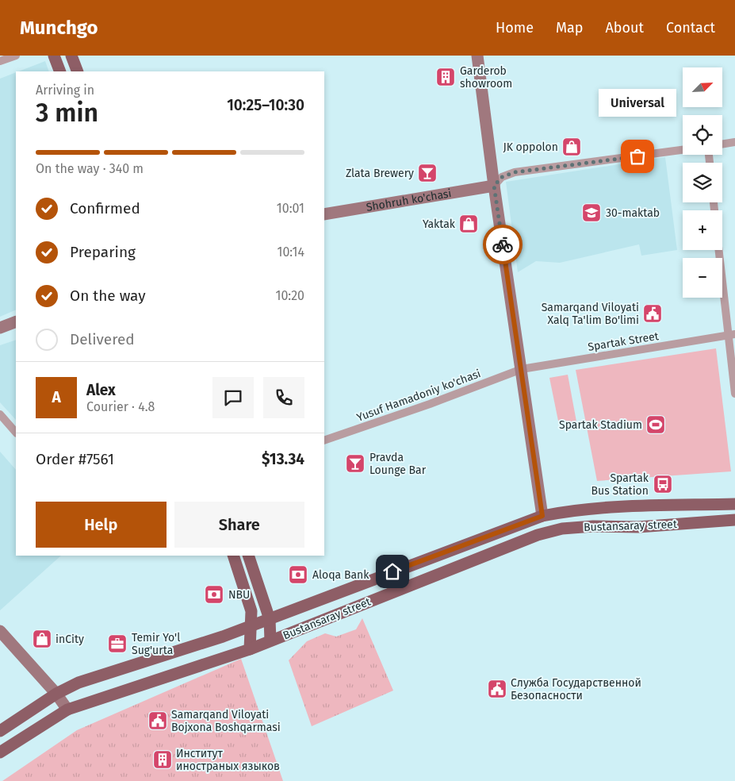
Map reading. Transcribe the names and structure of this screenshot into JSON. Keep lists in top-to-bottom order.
{
  "streets": {
    "main road": ["Shohruh ko'chasi", "Bustansaray street"],
    "street": ["Spartak Street", "Yusuf Hamadoniy ko'chasi"]
  },
  "crossings": [
    ["Spartak Street", "Yusuf Hamadoniy ko'chasi"]
  ],
  "places": {
    "building": ["Garderob showroom", "Институт иностраных языков"],
    "shop": ["JK oppolon", "Yaktak", "inCity"],
    "other": ["Universal"],
    "bar": ["Zlata Brewery", "Pravda Lounge Bar"],
    "school or university": ["30-maktab"],
    "public building": ["Samarqand Viloyati Xalq Ta'lim Bo'limi", "Служба Государственной Безопасности", "Samarqand Viloyati Bojxona Boshqarmasi"],
    "sports": ["Spartak Stadium"],
    "bus stop": ["Spartak Bus Station"],
    "bank": ["Aloqa Bank", "NBU"],
    "office": ["Temir Yo'l Sug'urta"]
  },
  "north": "top right",
  "page": {
    "header": "Munchgo",
    "nav": [
      "Home",
      "Map",
      "About",
      "Contact"
    ],
    "map_buttons": ["+", "−"],
    "heading": ["3 min", "Arriving in", "10:25–10:30"],
    "panel": [
      "Alex",
      "Courier · 4.8",
      "Order #7561",
      "$13.34"
    ],
    "bubble": "Universal",
    "bar": "On the way · 340 m",
    "list": [
      ["Confirmed", "10:01"],
      ["Preparing", "10:14"],
      ["On the way", "10:20"],
      "Delivered"
    ],
    "round": "A",
    "buttons": ["Help", "Share"]
  }
}
